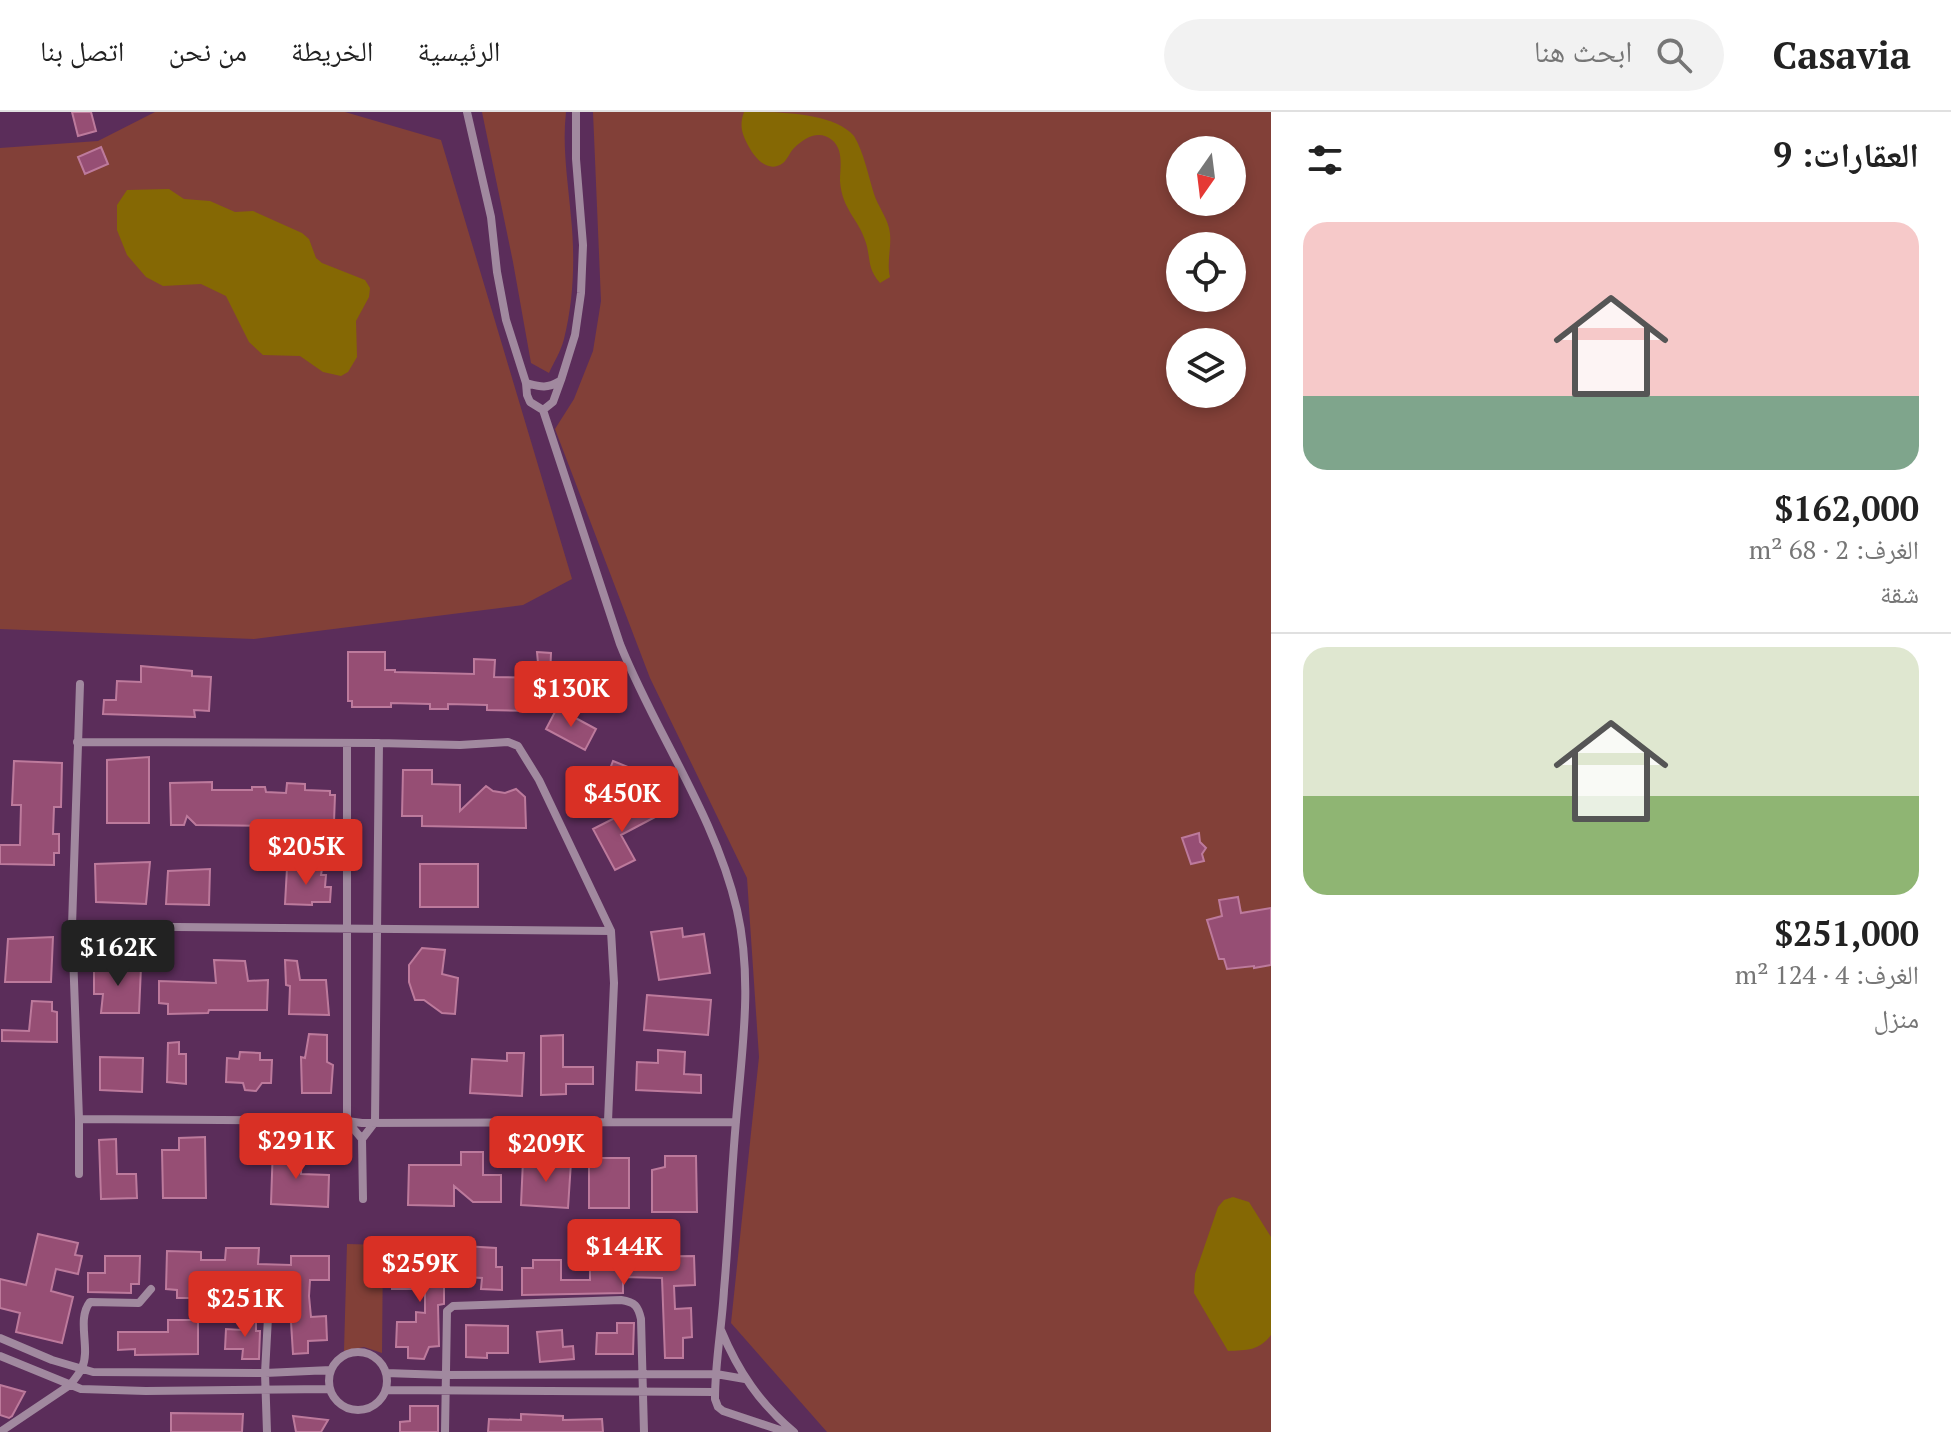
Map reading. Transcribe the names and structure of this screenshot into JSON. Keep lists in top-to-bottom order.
{
  "north": "bottom",
  "page": {
    "header": "Casavia",
    "search": "ابحث هنا",
    "nav": [
      "الرئيسية",
      "الخريطة",
      "من نحن",
      "اتصل بنا"
    ],
    "heading": "العقارات: 9",
    "list": [
      {
        "name": "$162,000",
        "note": "الغرف: 2 · 68 m² · شقة"
      },
      {
        "name": "$251,000",
        "note": "الغرف: 4 · 124 m² · منزل"
      }
    ],
    "price": [
      "$130K",
      "$450K",
      "$205K",
      "$162K",
      "$291K",
      "$209K",
      "$144K",
      "$259K",
      "$251K"
    ]
  }
}
